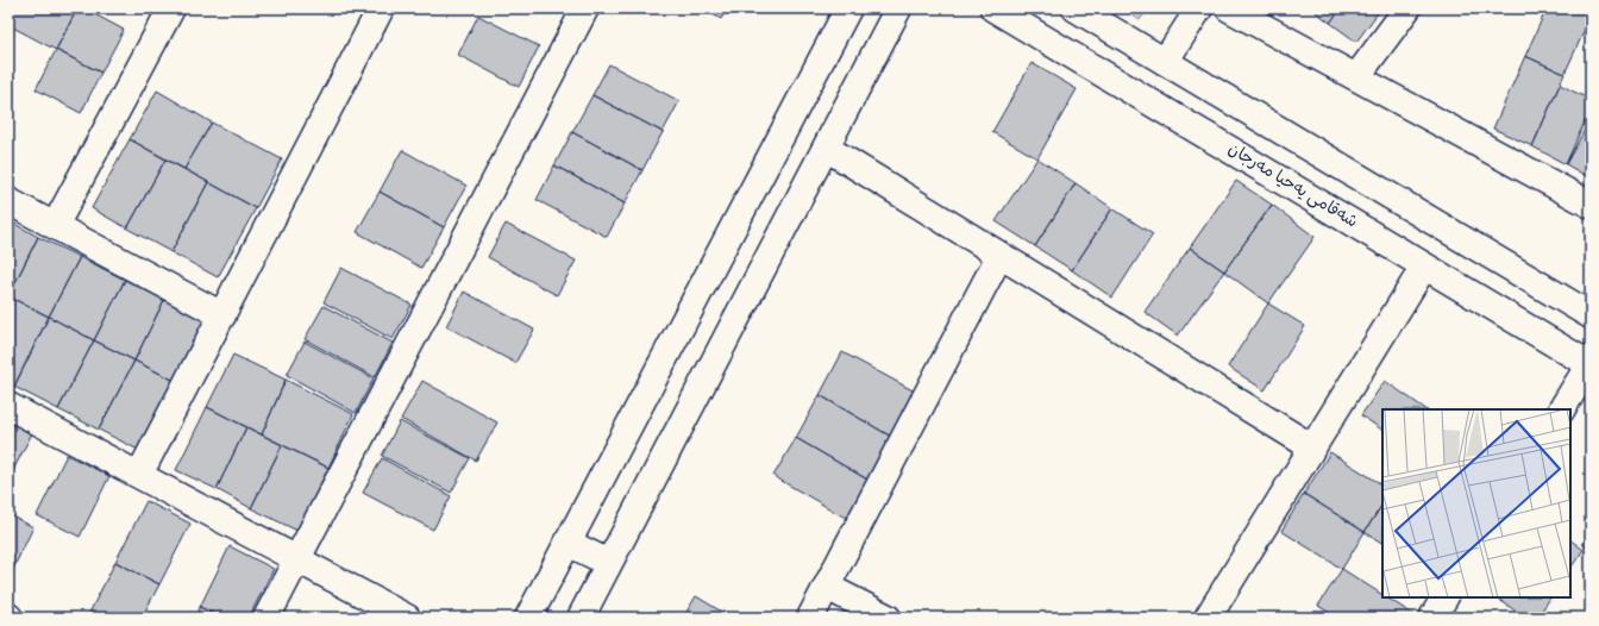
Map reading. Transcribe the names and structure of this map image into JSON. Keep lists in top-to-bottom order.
{
  "streets": {
    "street": ["شەقامی یەحیا مەرجان"]
  }
}
